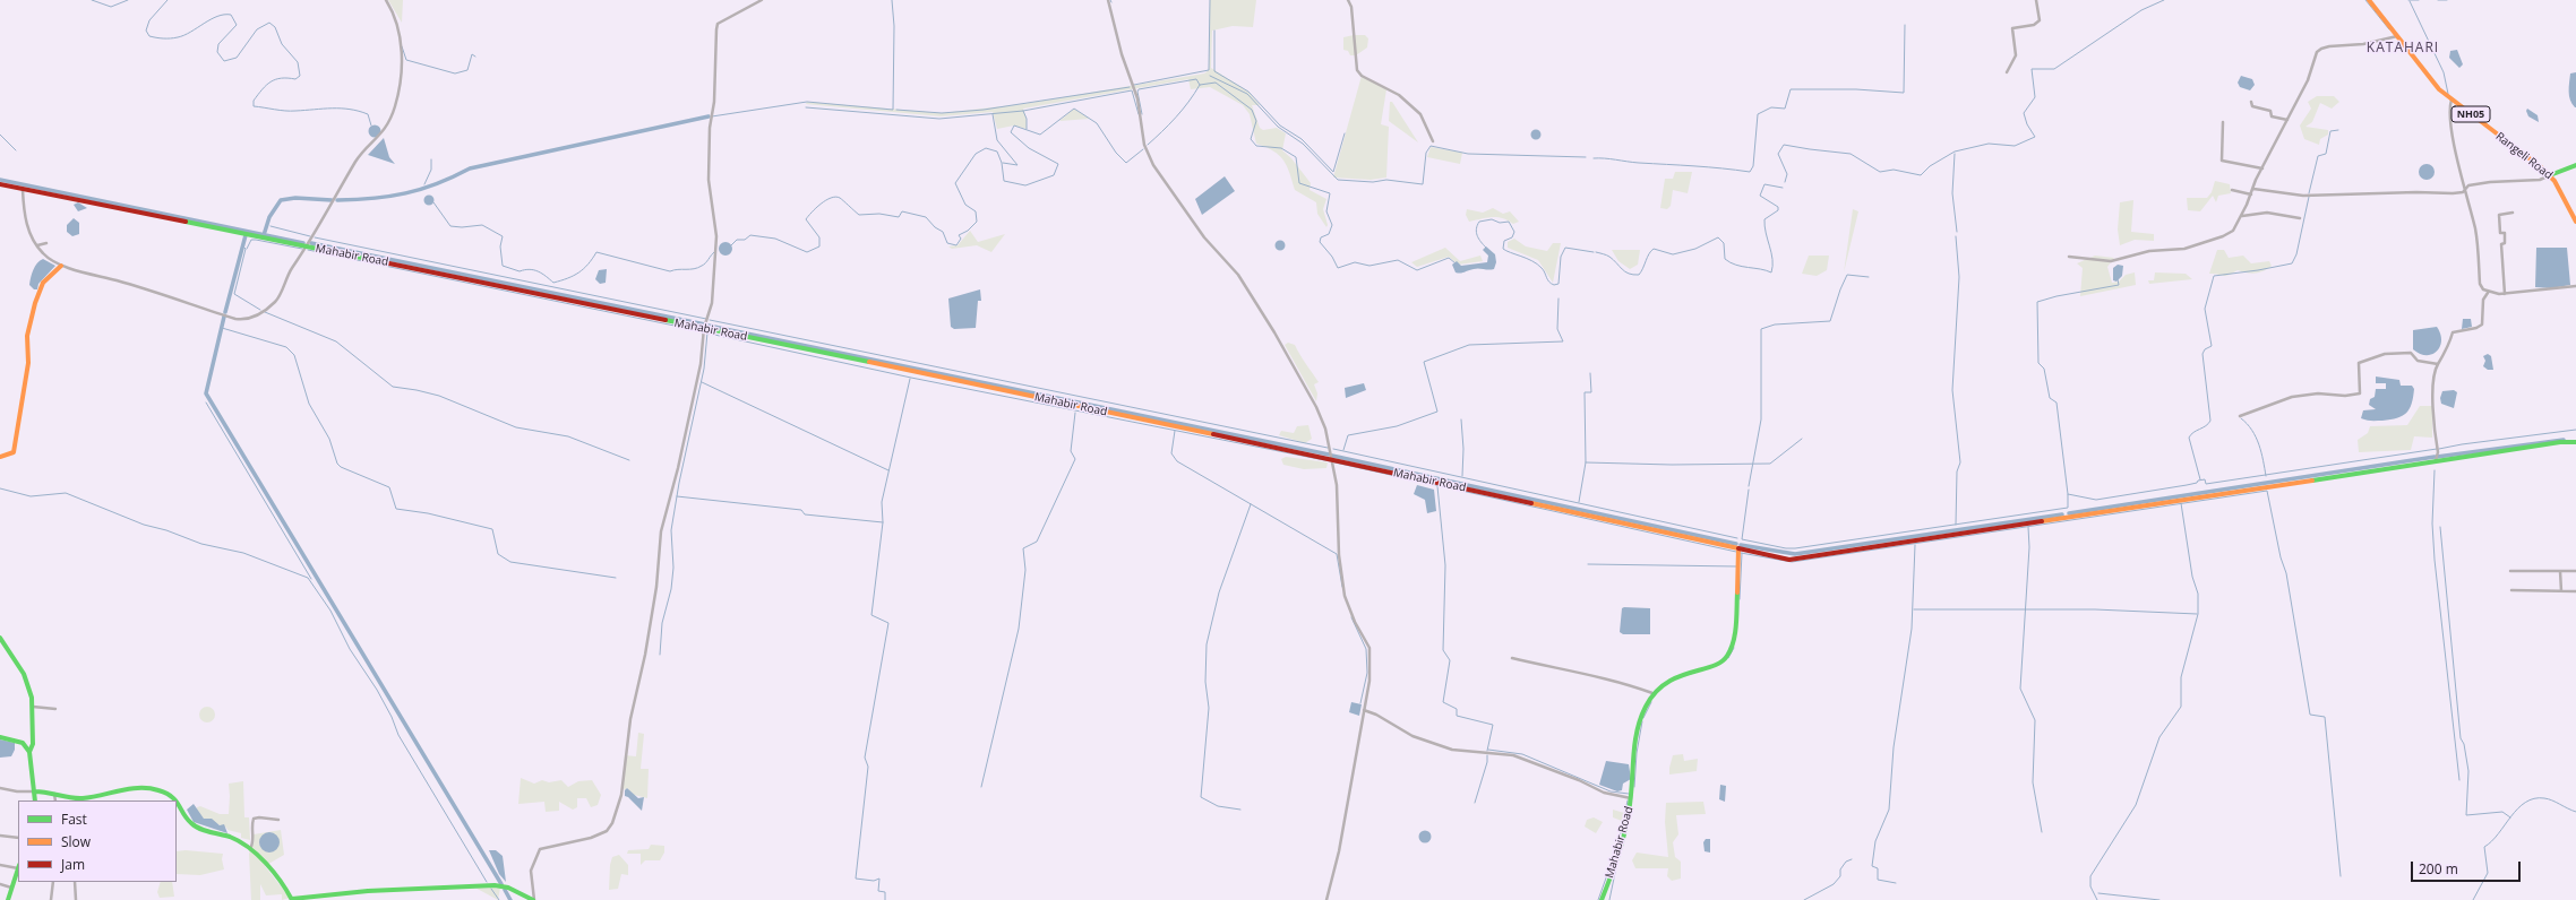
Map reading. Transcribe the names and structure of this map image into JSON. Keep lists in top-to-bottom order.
{
  "streets": {
    "street": ["NH05", "Rangeli Road", "Mahabir Road"]
  },
  "districts": ["KATAHARI"],
  "legend": ["Fast", "Slow", "Jam"],
  "scale_bar": "200 m"
}
